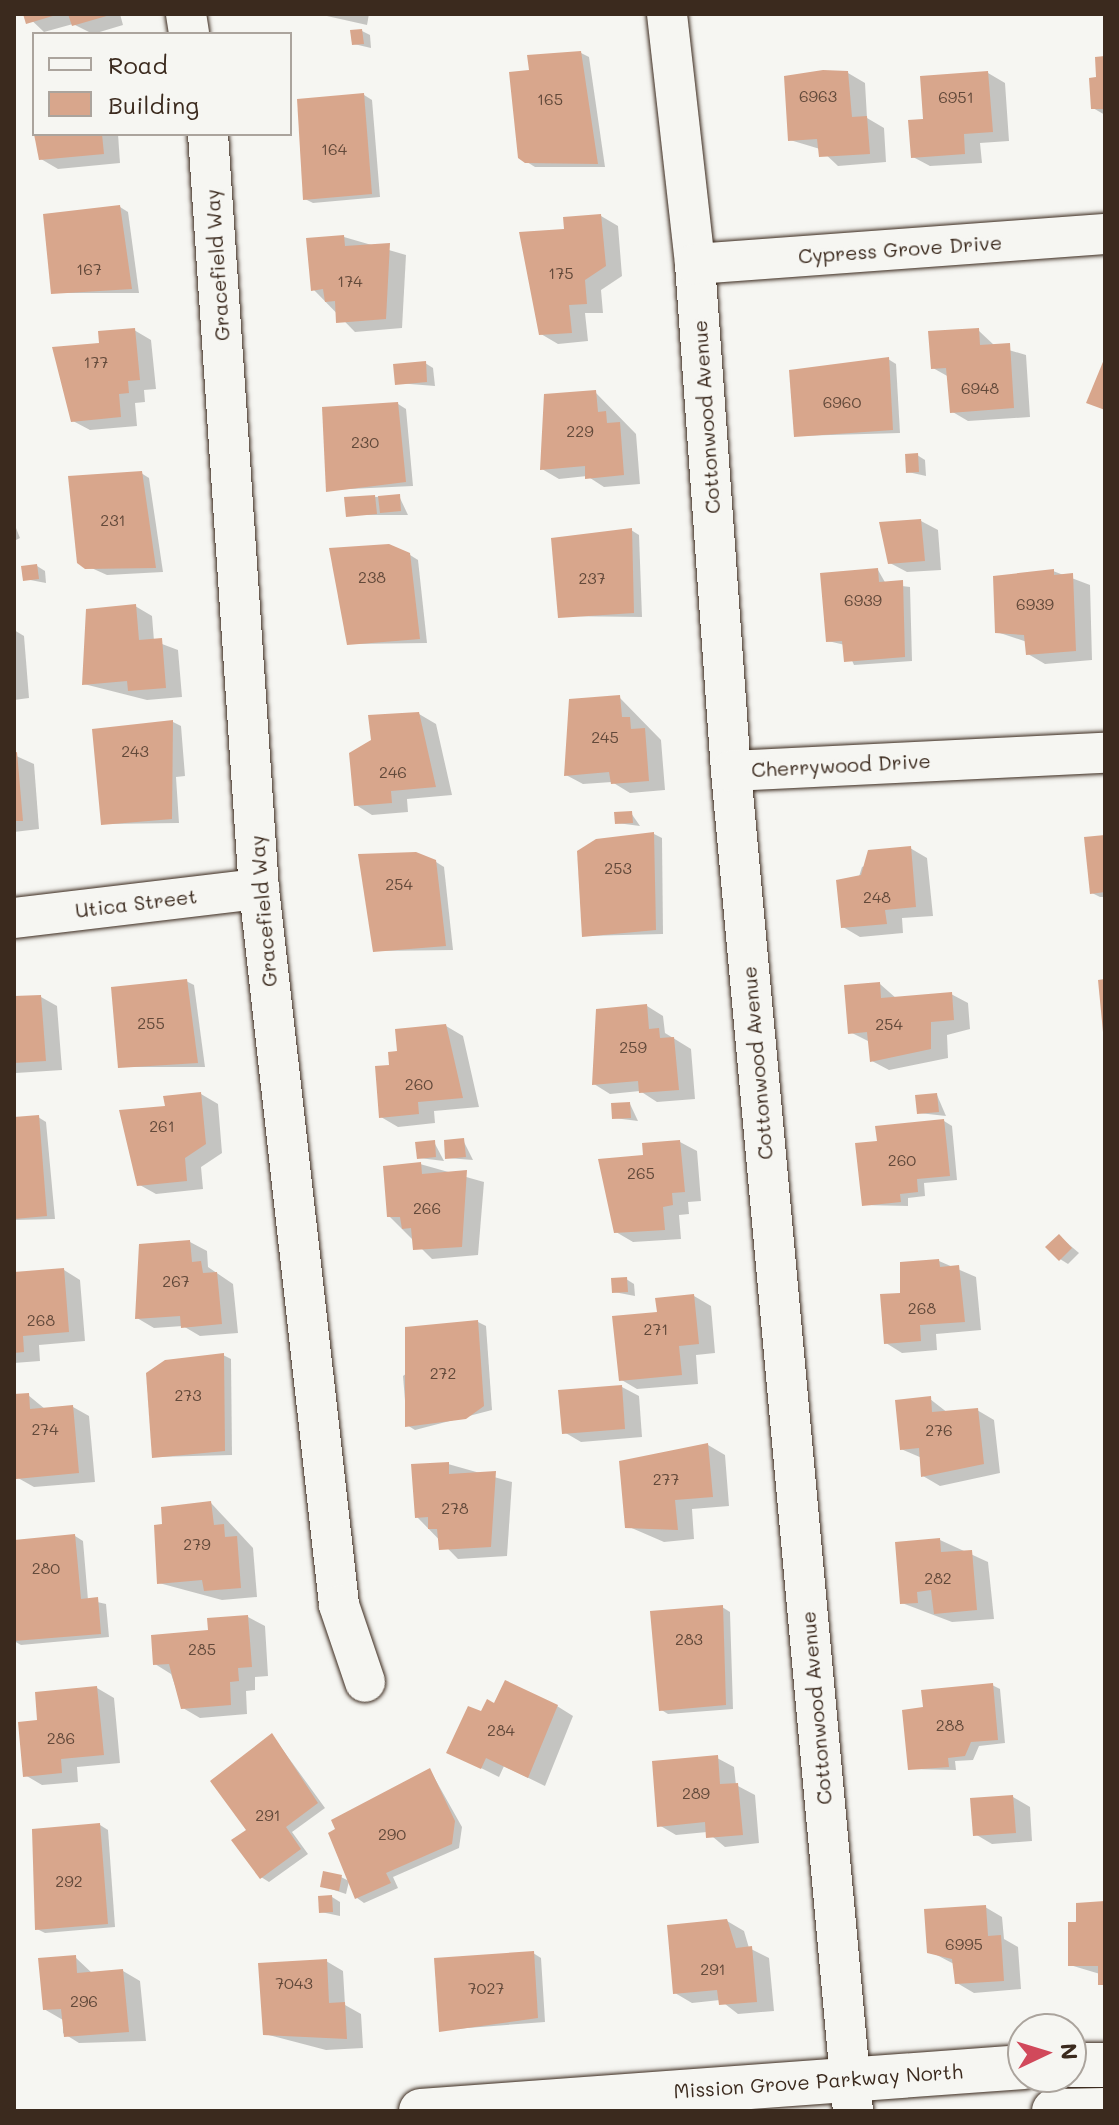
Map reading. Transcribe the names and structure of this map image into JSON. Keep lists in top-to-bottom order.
{
  "streets": {
    "street": [
      "Cypress Grove Drive",
      "Gracefield Way",
      "Cottonwood Avenue",
      "Cherrywood Drive",
      "Utica Street",
      "Mission Grove Parkway North"
    ]
  },
  "crossings": [
    ["Cypress Grove Drive", "Cottonwood Avenue"],
    ["Gracefield Way", "Utica Street"],
    ["Cottonwood Avenue", "Cherrywood Drive"],
    ["Cottonwood Avenue", "Mission Grove Parkway North"]
  ],
  "house_numbers": [
    "6963",
    "6951",
    "165",
    "164",
    "167",
    "175",
    "174",
    "177",
    "6948",
    "6960",
    "229",
    "230",
    "231",
    "238",
    "237",
    "6939",
    "6939",
    "245",
    "243",
    "246",
    "253",
    "254",
    "248",
    "255",
    "254",
    "259",
    "260",
    "261",
    "260",
    "265",
    "266",
    "267",
    "268",
    "268",
    "271",
    "272",
    "273",
    "274",
    "276",
    "277",
    "278",
    "279",
    "280",
    "282",
    "283",
    "285",
    "288",
    "284",
    "286",
    "289",
    "291",
    "290",
    "292",
    "6995",
    "291",
    "7043",
    "7027",
    "296"
  ],
  "legend": ["Road", "Building"],
  "north": "right"
}
